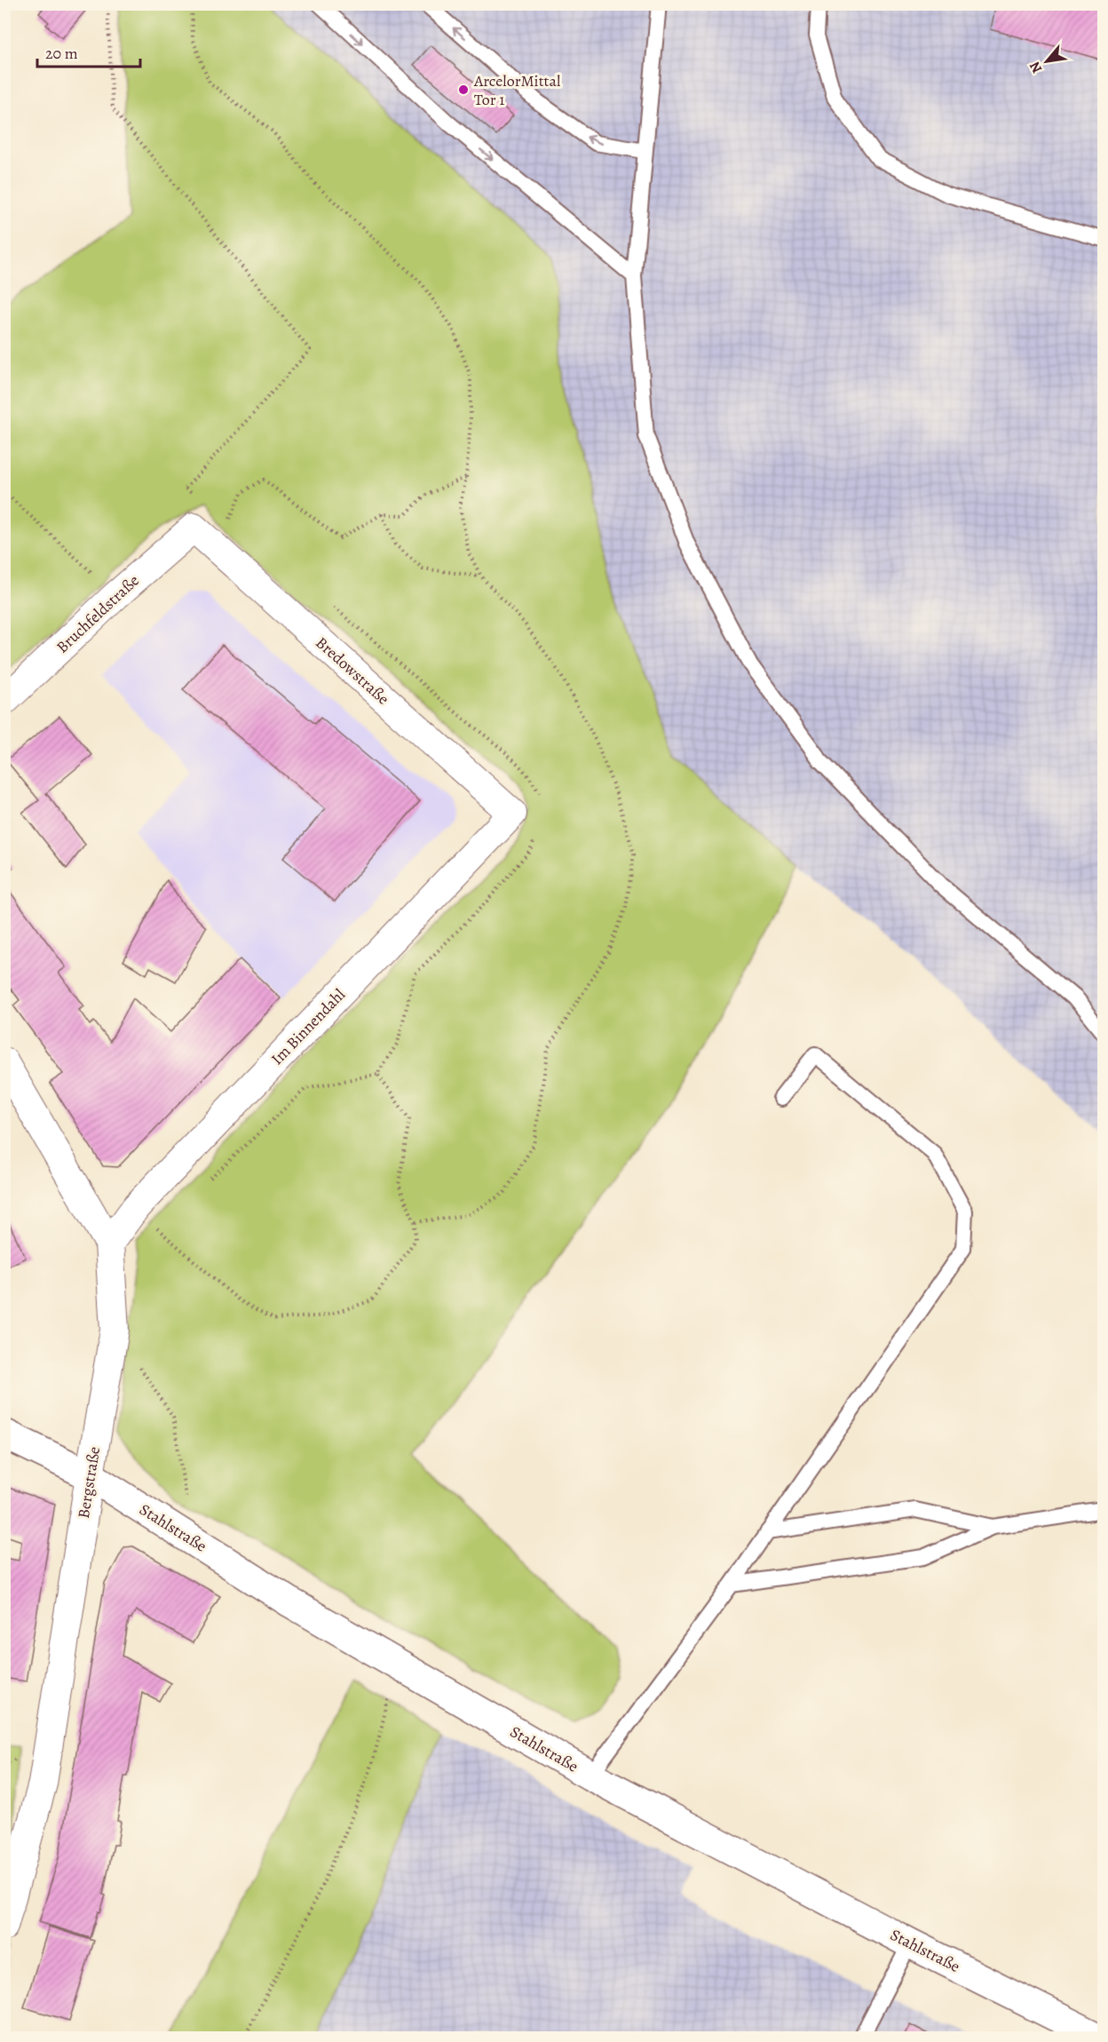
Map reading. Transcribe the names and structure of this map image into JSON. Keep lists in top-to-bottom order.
{
  "streets": {
    "street": [
      "Bruchfeldstraße",
      "Bredowstraße",
      "Im Binnendahl",
      "Bergstraße",
      "Stahlstraße"
    ]
  },
  "crossings": [
    ["Bruchfeldstraße", "Bredowstraße"],
    ["Bredowstraße", "Im Binnendahl"],
    ["Im Binnendahl", "Bergstraße"],
    ["Bergstraße", "Stahlstraße"]
  ],
  "places": ["ArcelorMittal Tor 1"],
  "scale_bar": "20 m",
  "north": "bottom left"
}
